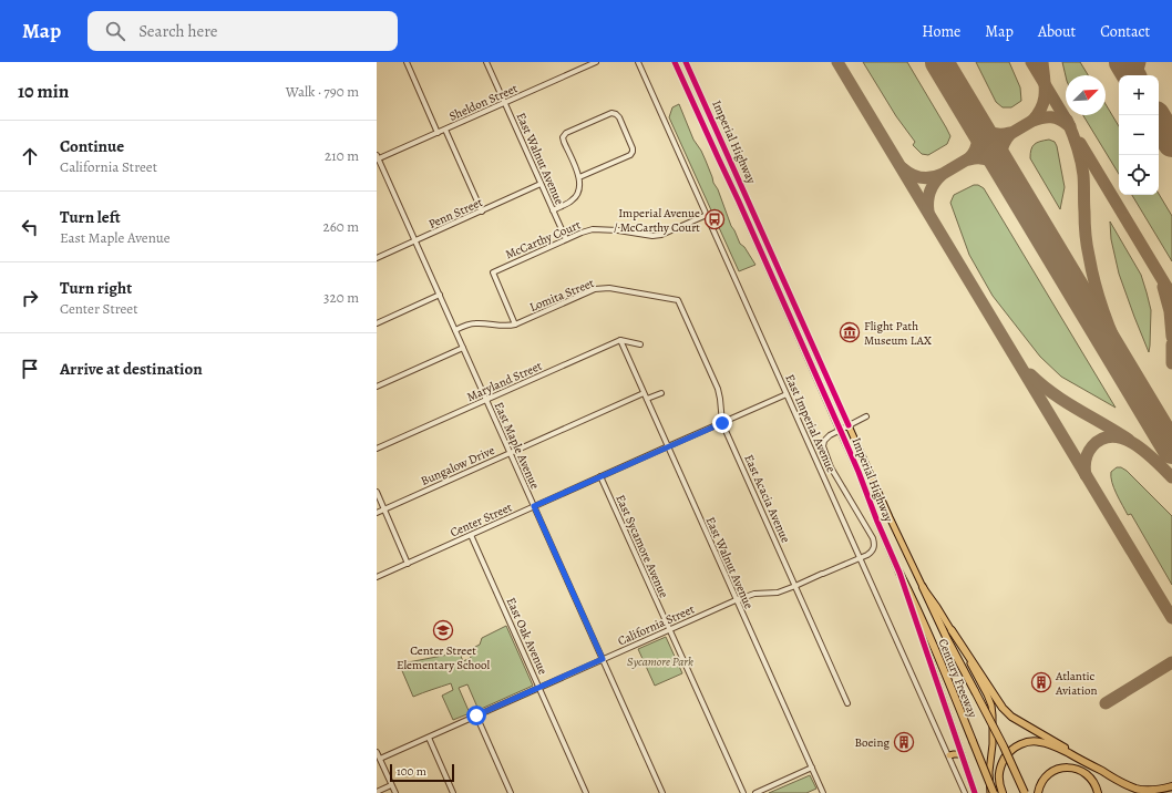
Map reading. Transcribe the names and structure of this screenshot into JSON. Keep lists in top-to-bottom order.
{
  "streets": {
    "highway": ["Century Freeway"],
    "main road": ["Imperial Highway"],
    "street": [
      "Sheldon Street",
      "East Walnut Avenue",
      "Penn Street",
      "McCarthy Court",
      "Lomita Street",
      "Maryland Street",
      "East Imperial Avenue",
      "East Maple Avenue",
      "Bungalow Drive",
      "East Acacia Avenue",
      "Center Street",
      "East Sycamore Avenue",
      "California Street",
      "East Oak Avenue"
    ]
  },
  "crossings": [
    ["Sheldon Street", "East Walnut Avenue"],
    ["Sheldon Street", "East Maple Avenue"],
    ["Imperial Highway", "California Street"],
    ["Imperial Highway", "Century Freeway"],
    ["East Walnut Avenue", "Penn Street"],
    ["East Walnut Avenue", "McCarthy Court"],
    ["East Walnut Avenue", "Maryland Street"],
    ["East Walnut Avenue", "Bungalow Drive"],
    ["East Walnut Avenue", "Center Street"],
    ["East Walnut Avenue", "California Street"],
    ["Penn Street", "East Maple Avenue"],
    ["McCarthy Court", "Lomita Street"],
    ["McCarthy Court", "East Imperial Avenue"],
    ["Lomita Street", "East Maple Avenue"],
    ["Lomita Street", "East Acacia Avenue"],
    ["Maryland Street", "East Maple Avenue"],
    ["East Imperial Avenue", "Center Street"],
    ["East Imperial Avenue", "California Street"],
    ["East Maple Avenue", "Bungalow Drive"],
    ["East Maple Avenue", "Center Street"],
    ["East Maple Avenue", "California Street"],
    ["East Acacia Avenue", "Center Street"],
    ["East Acacia Avenue", "California Street"],
    ["Center Street", "East Sycamore Avenue"],
    ["Center Street", "East Oak Avenue"],
    ["East Sycamore Avenue", "California Street"],
    ["California Street", "East Oak Avenue"]
  ],
  "parks": ["Sycamore Park"],
  "places": {
    "bus stop": ["Imperial Avenue / McCarthy Court"],
    "museum": ["Flight Path Museum LAX"],
    "school or university": ["Center Street Elementary School"],
    "building": ["Atlantic Aviation", "Boeing"]
  },
  "scale_bar": "100 m",
  "north": "top right",
  "page": {
    "header": "Map",
    "search": "Search here",
    "nav": [
      "Home",
      "Map",
      "About",
      "Contact"
    ],
    "heading": ["10 min", "Walk · 790 m"],
    "map_buttons": ["+", "−"],
    "list": [
      ["Continue", "California Street", "210 m"],
      ["Turn left", "East Maple Avenue", "260 m"],
      ["Turn right", "Center Street", "320 m"],
      "Arrive at destination"
    ],
    "scale": "100 m"
  }
}
